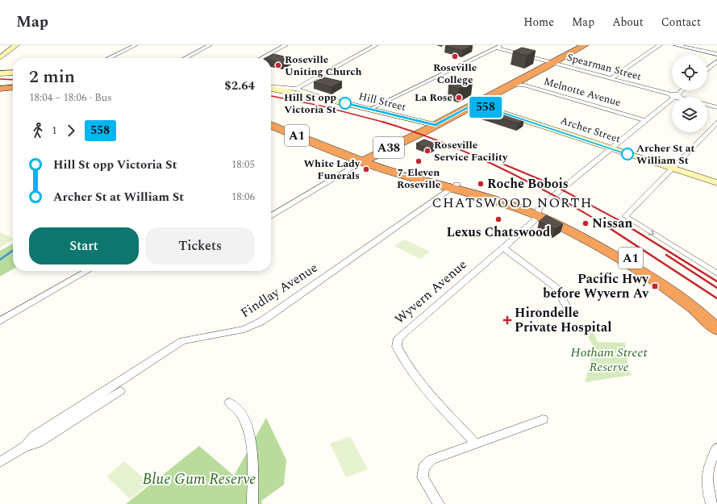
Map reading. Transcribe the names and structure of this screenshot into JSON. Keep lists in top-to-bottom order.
{
  "streets": {
    "highway": ["A1", "A38"],
    "street": [
      "Spearman Street",
      "Melnotte Avenue",
      "Hill Street",
      "Archer Street",
      "Findlay Avenue",
      "Wyvern Avenue"
    ]
  },
  "crossings": [
    ["Spearman Street", "A38"],
    ["Spearman Street", "Wyvern Avenue"],
    ["Melnotte Avenue", "A38"],
    ["Melnotte Avenue", "Wyvern Avenue"],
    ["Hill Street", "A38"],
    ["Archer Street", "A38"],
    ["Archer Street", "Wyvern Avenue"],
    ["A1", "A38"],
    ["A1", "Findlay Avenue"],
    ["A1", "Wyvern Avenue"]
  ],
  "districts": ["CHATSWOOD NORTH"],
  "parks": ["Hotham Street Reserve", "Blue Gum Reserve"],
  "places": {
    "other": [
      "Roseville College",
      "Roseville Uniting Church",
      "La Rose",
      "Hill St opp Victoria St",
      "Roseville Service Facility",
      "Archer St at William St",
      "7-Eleven Roseville",
      "White Lady Funerals",
      "Roche Bobois",
      "Lexus Chatswood",
      "Nissan"
    ],
    "transit": ["Pacific Hwy before Wyvern Av"],
    "health": ["Hirondelle Private Hospital"]
  },
  "lines": ["bus line 558"],
  "page": {
    "header": "Map",
    "nav": [
      "Home",
      "Map",
      "About",
      "Contact"
    ],
    "on_map": "558",
    "heading": ["2 min", "18:04 – 18:06 · Bus", "$2.64"],
    "legs": ["1", "558"],
    "list": [
      {
        "name": "Hill St opp Victoria St",
        "value": "18:05"
      },
      {
        "name": "Archer St at William St",
        "value": "18:06"
      }
    ],
    "buttons": ["Start", "Tickets"]
  }
}
